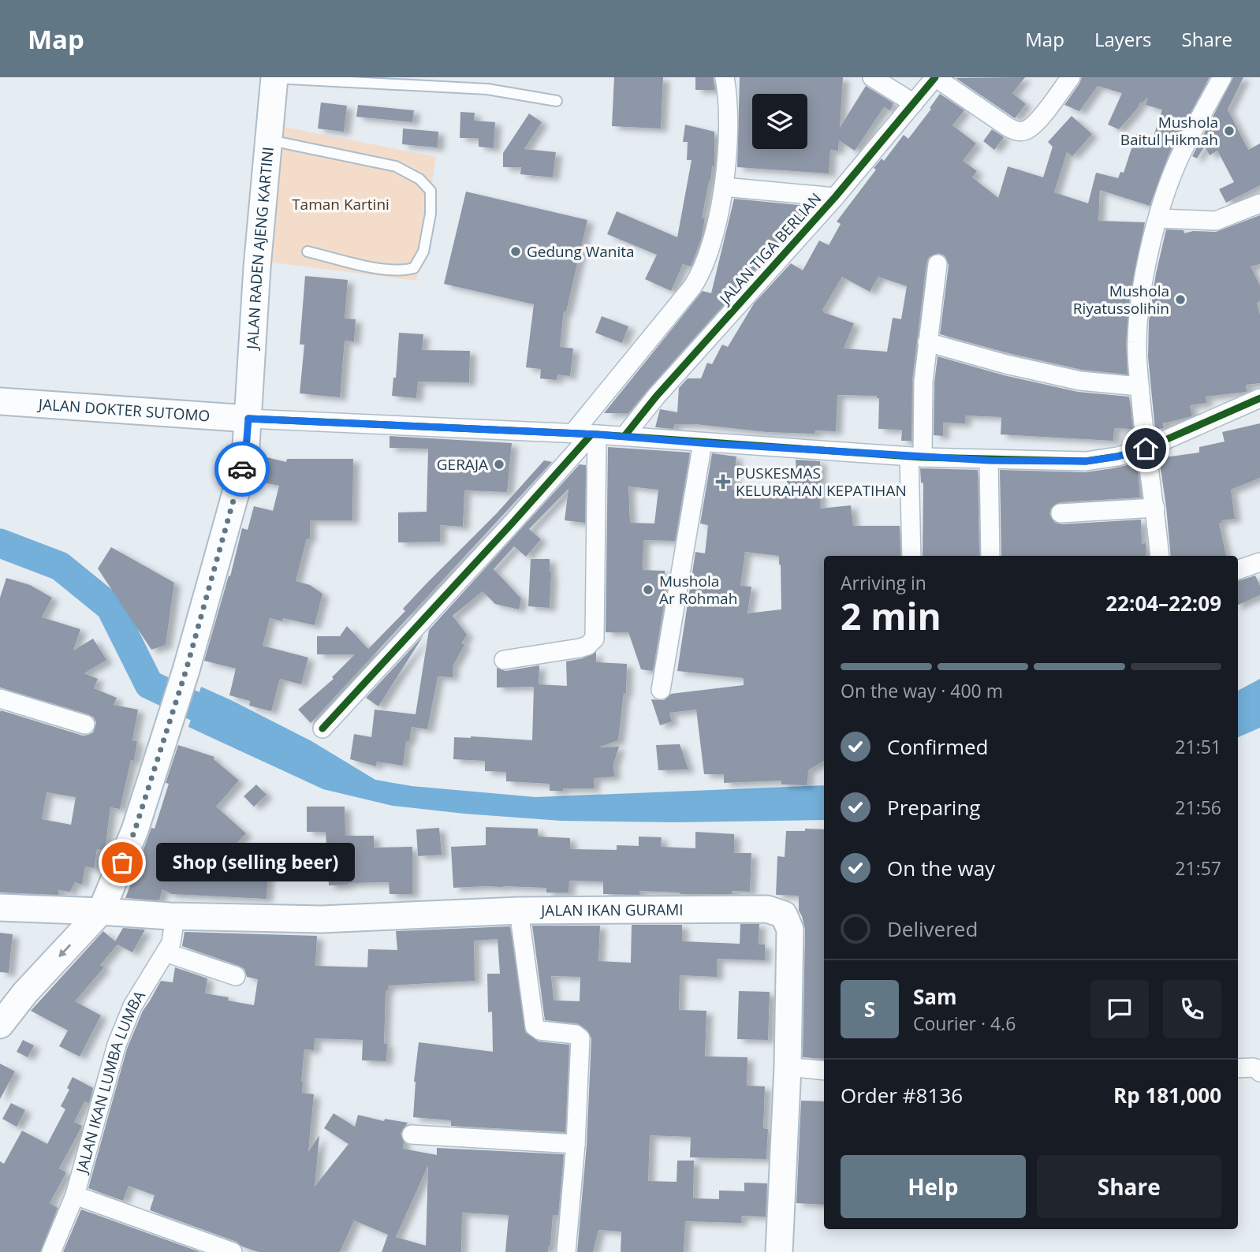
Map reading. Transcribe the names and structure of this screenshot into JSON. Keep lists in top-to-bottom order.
{
  "streets": {
    "main road": ["JALAN RADEN AJENG KARTINI", "JALAN DOKTER SUTOMO", "JALAN IKAN GURAMI"],
    "street": ["JALAN TIGA BERLIAN", "JALAN IKAN LUMBA LUMBA"]
  },
  "crossings": [
    ["JALAN RADEN AJENG KARTINI", "JALAN DOKTER SUTOMO"],
    ["JALAN RADEN AJENG KARTINI", "JALAN IKAN GURAMI"],
    ["JALAN IKAN GURAMI", "JALAN IKAN LUMBA LUMBA"]
  ],
  "parks": ["Taman Kartini"],
  "places": {
    "other": [
      "Mushola Baitul Hikmah",
      "Gedung Wanita",
      "Mushola Riyatussolihin",
      "GERAJA",
      "Mushola Ar Rohmah",
      "Shop (selling beer)"
    ],
    "health": ["PUSKESMAS KELURAHAN KEPATIHAN"]
  },
  "page": {
    "header": "Map",
    "nav": ["Map", "Layers", "Share"],
    "heading": ["2 min", "Arriving in", "22:04–22:09"],
    "panel": [
      "Sam",
      "Courier · 4.6",
      "Order #8136",
      "Rp 181,000"
    ],
    "bar": "On the way · 400 m",
    "list": [
      ["Confirmed", "21:51"],
      ["Preparing", "21:56"],
      ["On the way", "21:57"],
      "Delivered"
    ],
    "bubble": "Shop (selling beer)",
    "round": "S",
    "buttons": ["Help", "Share"]
  }
}
